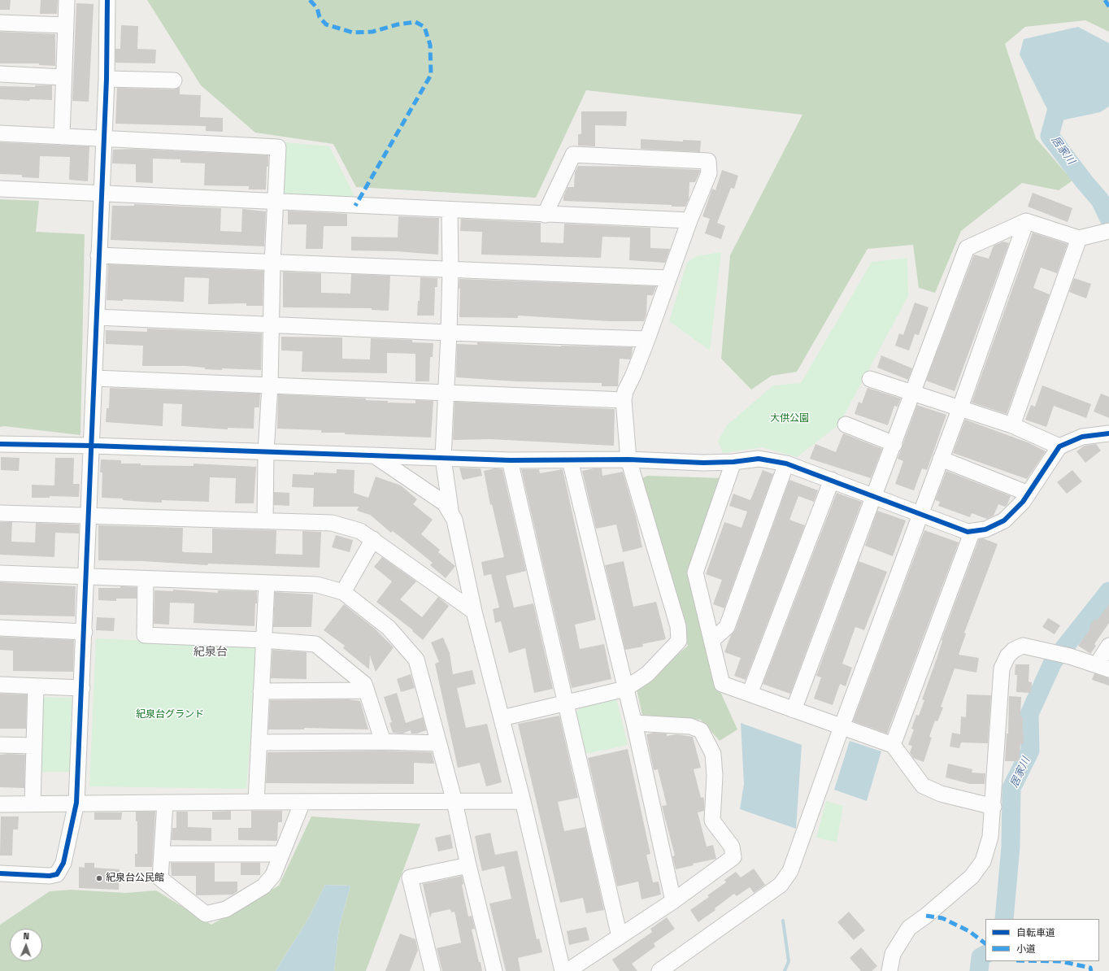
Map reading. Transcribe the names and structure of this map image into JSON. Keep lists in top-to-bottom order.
{
  "districts": ["紀泉台"],
  "water": ["居家川"],
  "parks": ["大供公園", "紀泉台グランド"],
  "places": ["紀泉台公民館"],
  "legend": ["自転車道", "小道"],
  "north": "top"
}
